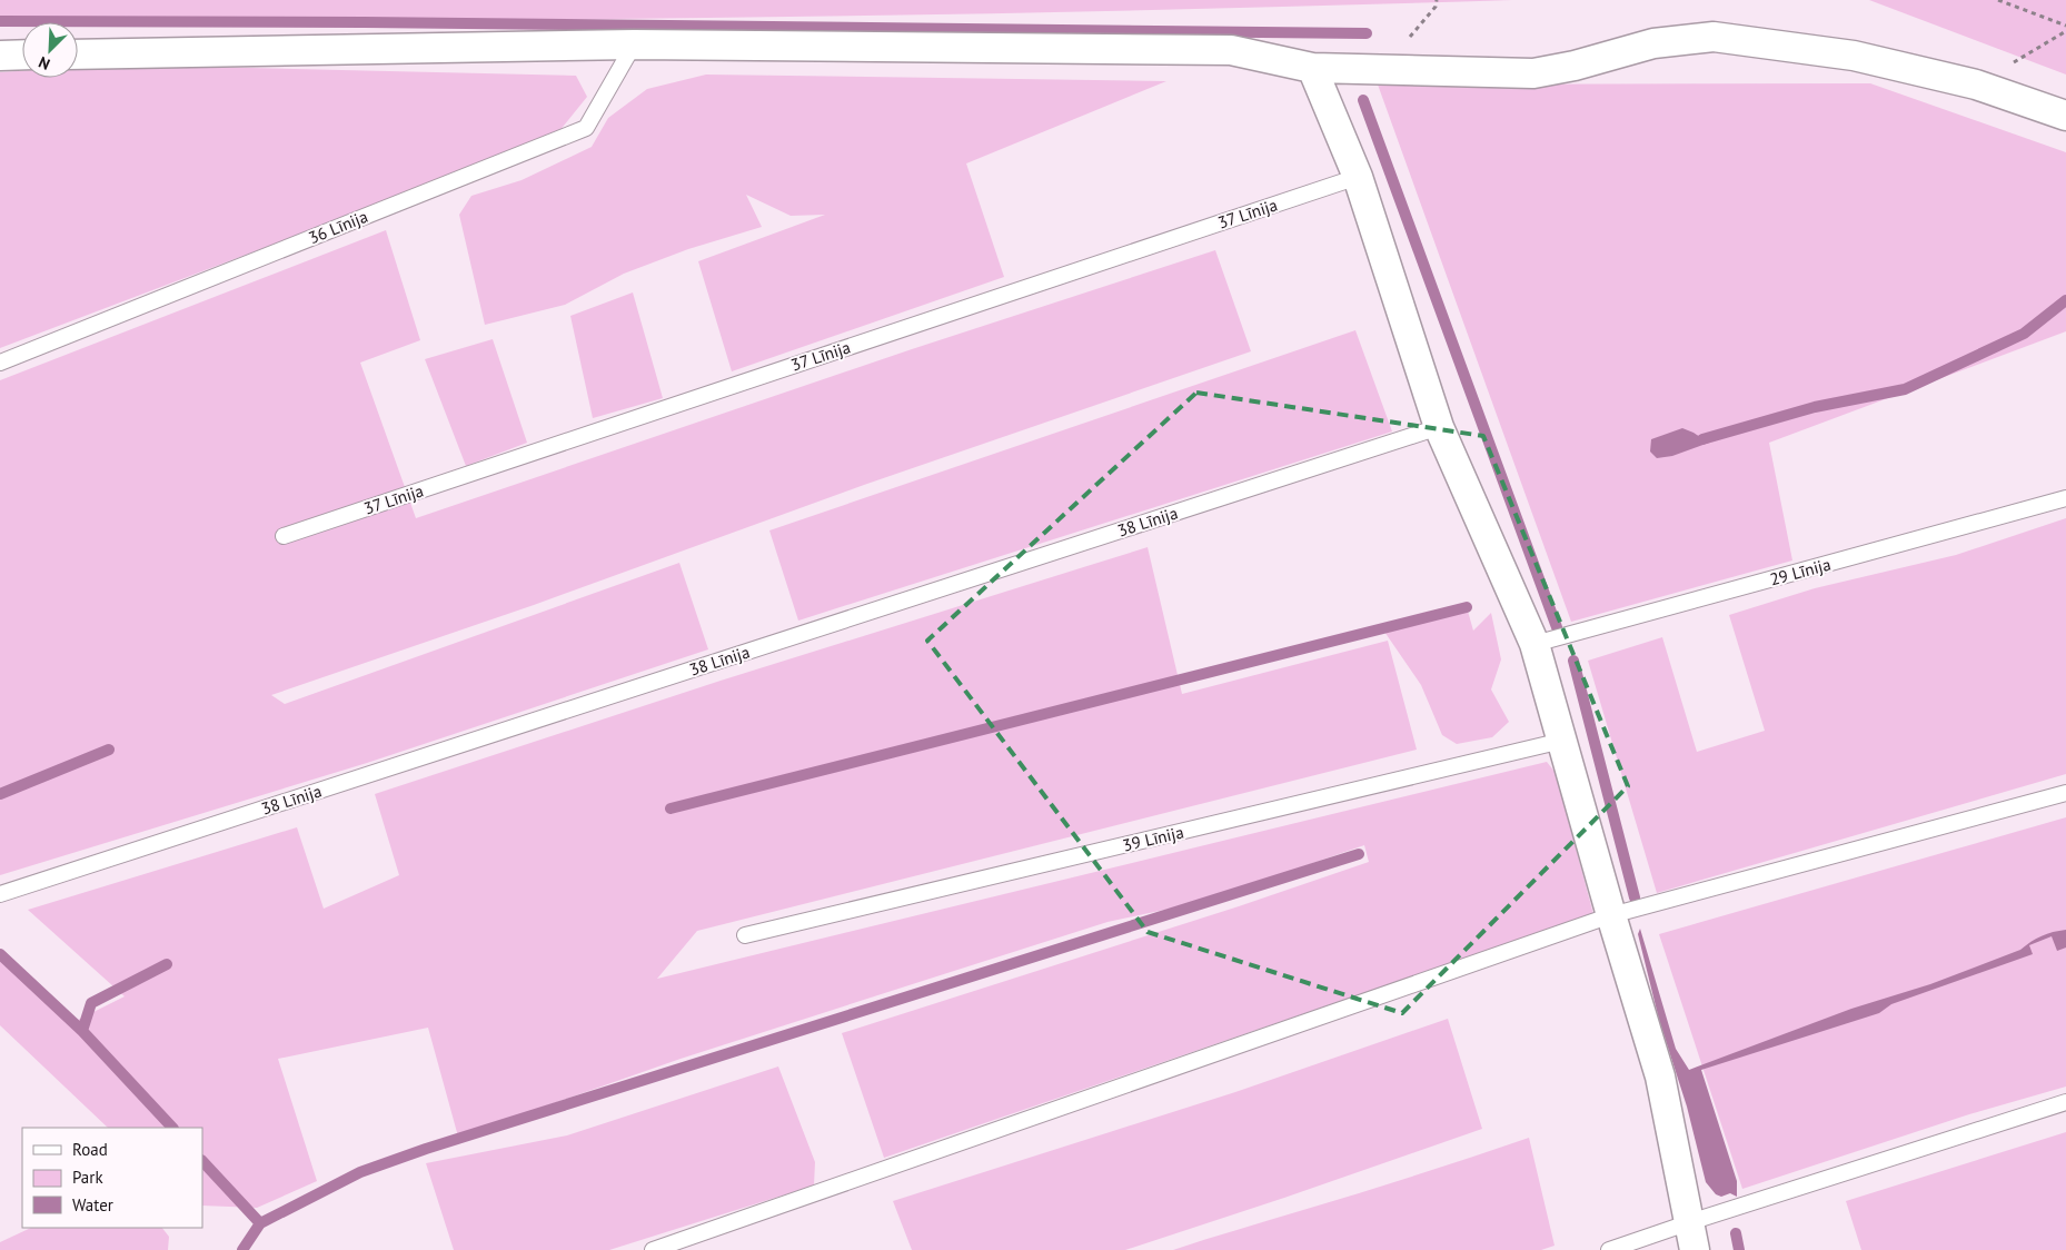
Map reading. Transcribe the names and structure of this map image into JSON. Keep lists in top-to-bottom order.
{
  "streets": {
    "lane": [
      "37 Līnija",
      "36 Līnija",
      "38 Līnija",
      "29 Līnija",
      "39 Līnija"
    ]
  },
  "legend": ["Road", "Park", "Water"],
  "north": "bottom left"
}
